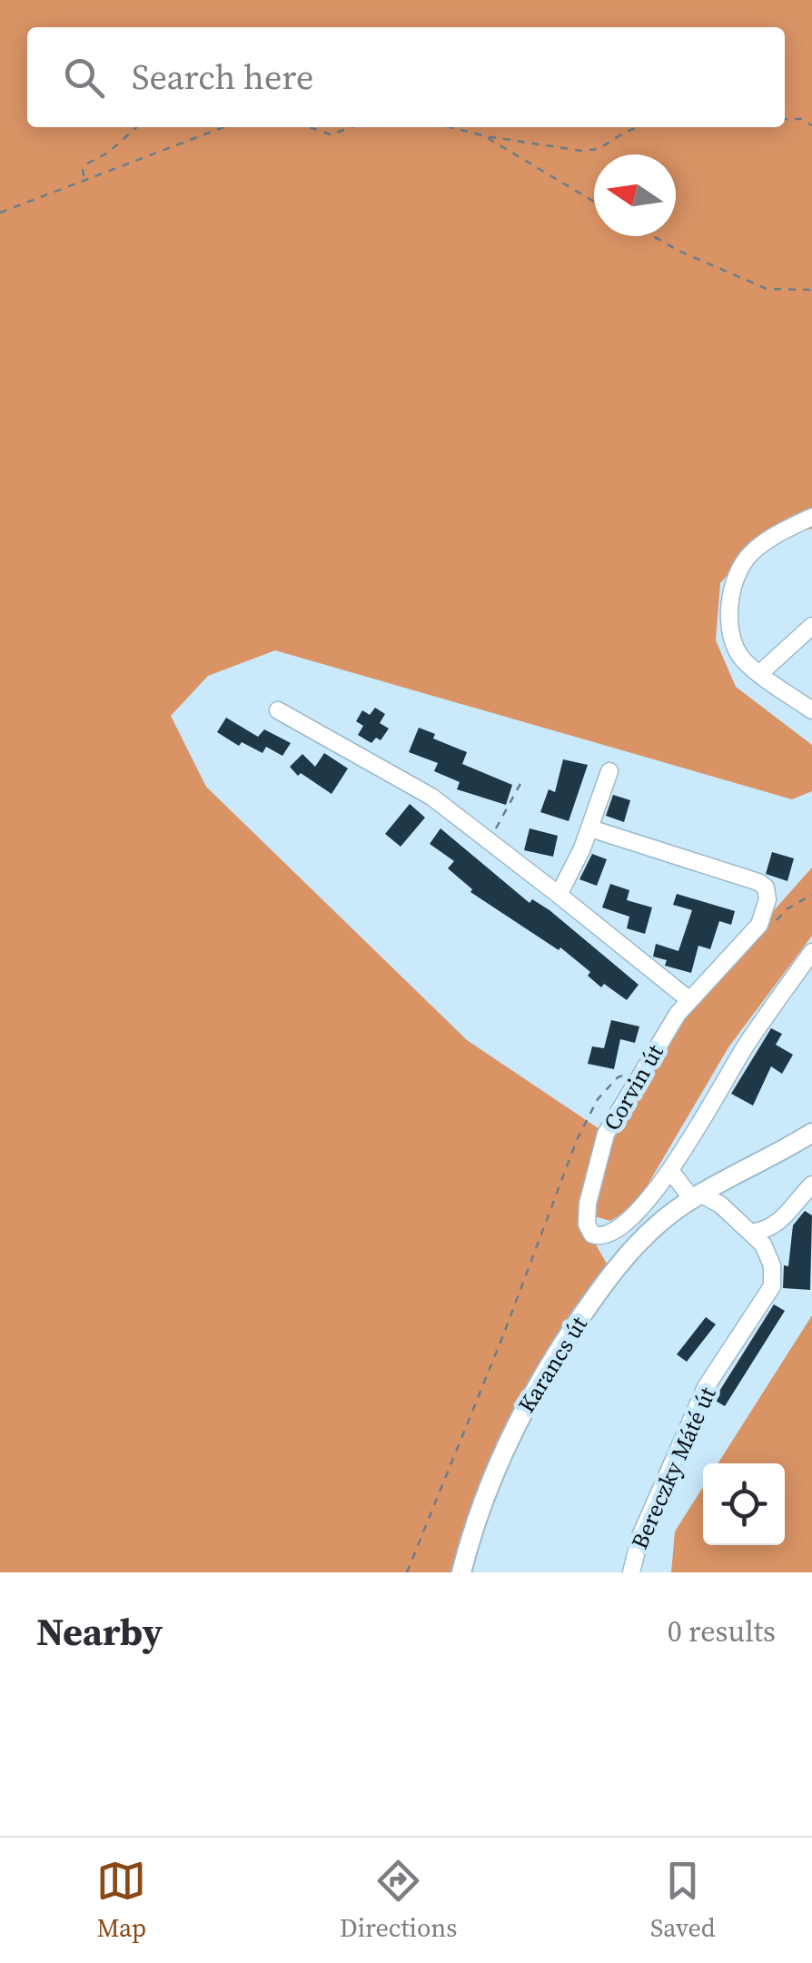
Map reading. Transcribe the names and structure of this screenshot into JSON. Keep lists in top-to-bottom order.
{
  "streets": {
    "main road": ["Karancs út"],
    "street": ["Corvin út", "Bereczky Máté út"]
  },
  "crossings": [
    ["Corvin út", "Bereczky Máté út"],
    ["Karancs út", "Bereczky Máté út"]
  ],
  "north": "left",
  "page": {
    "search": "Search here",
    "heading": ["Nearby", "0 results"],
    "nav": ["Map", "Directions", "Saved"]
  }
}
